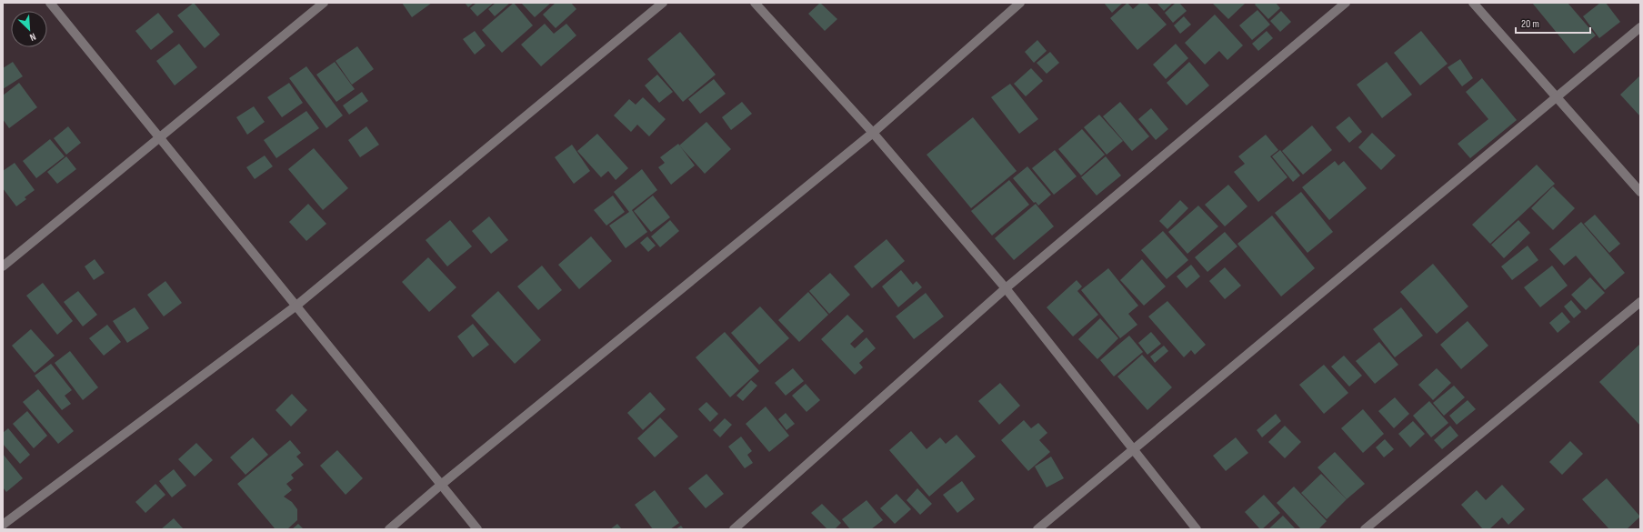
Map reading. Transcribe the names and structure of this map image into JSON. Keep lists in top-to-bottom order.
{
  "scale_bar": "20 m",
  "north": "bottom right"
}
